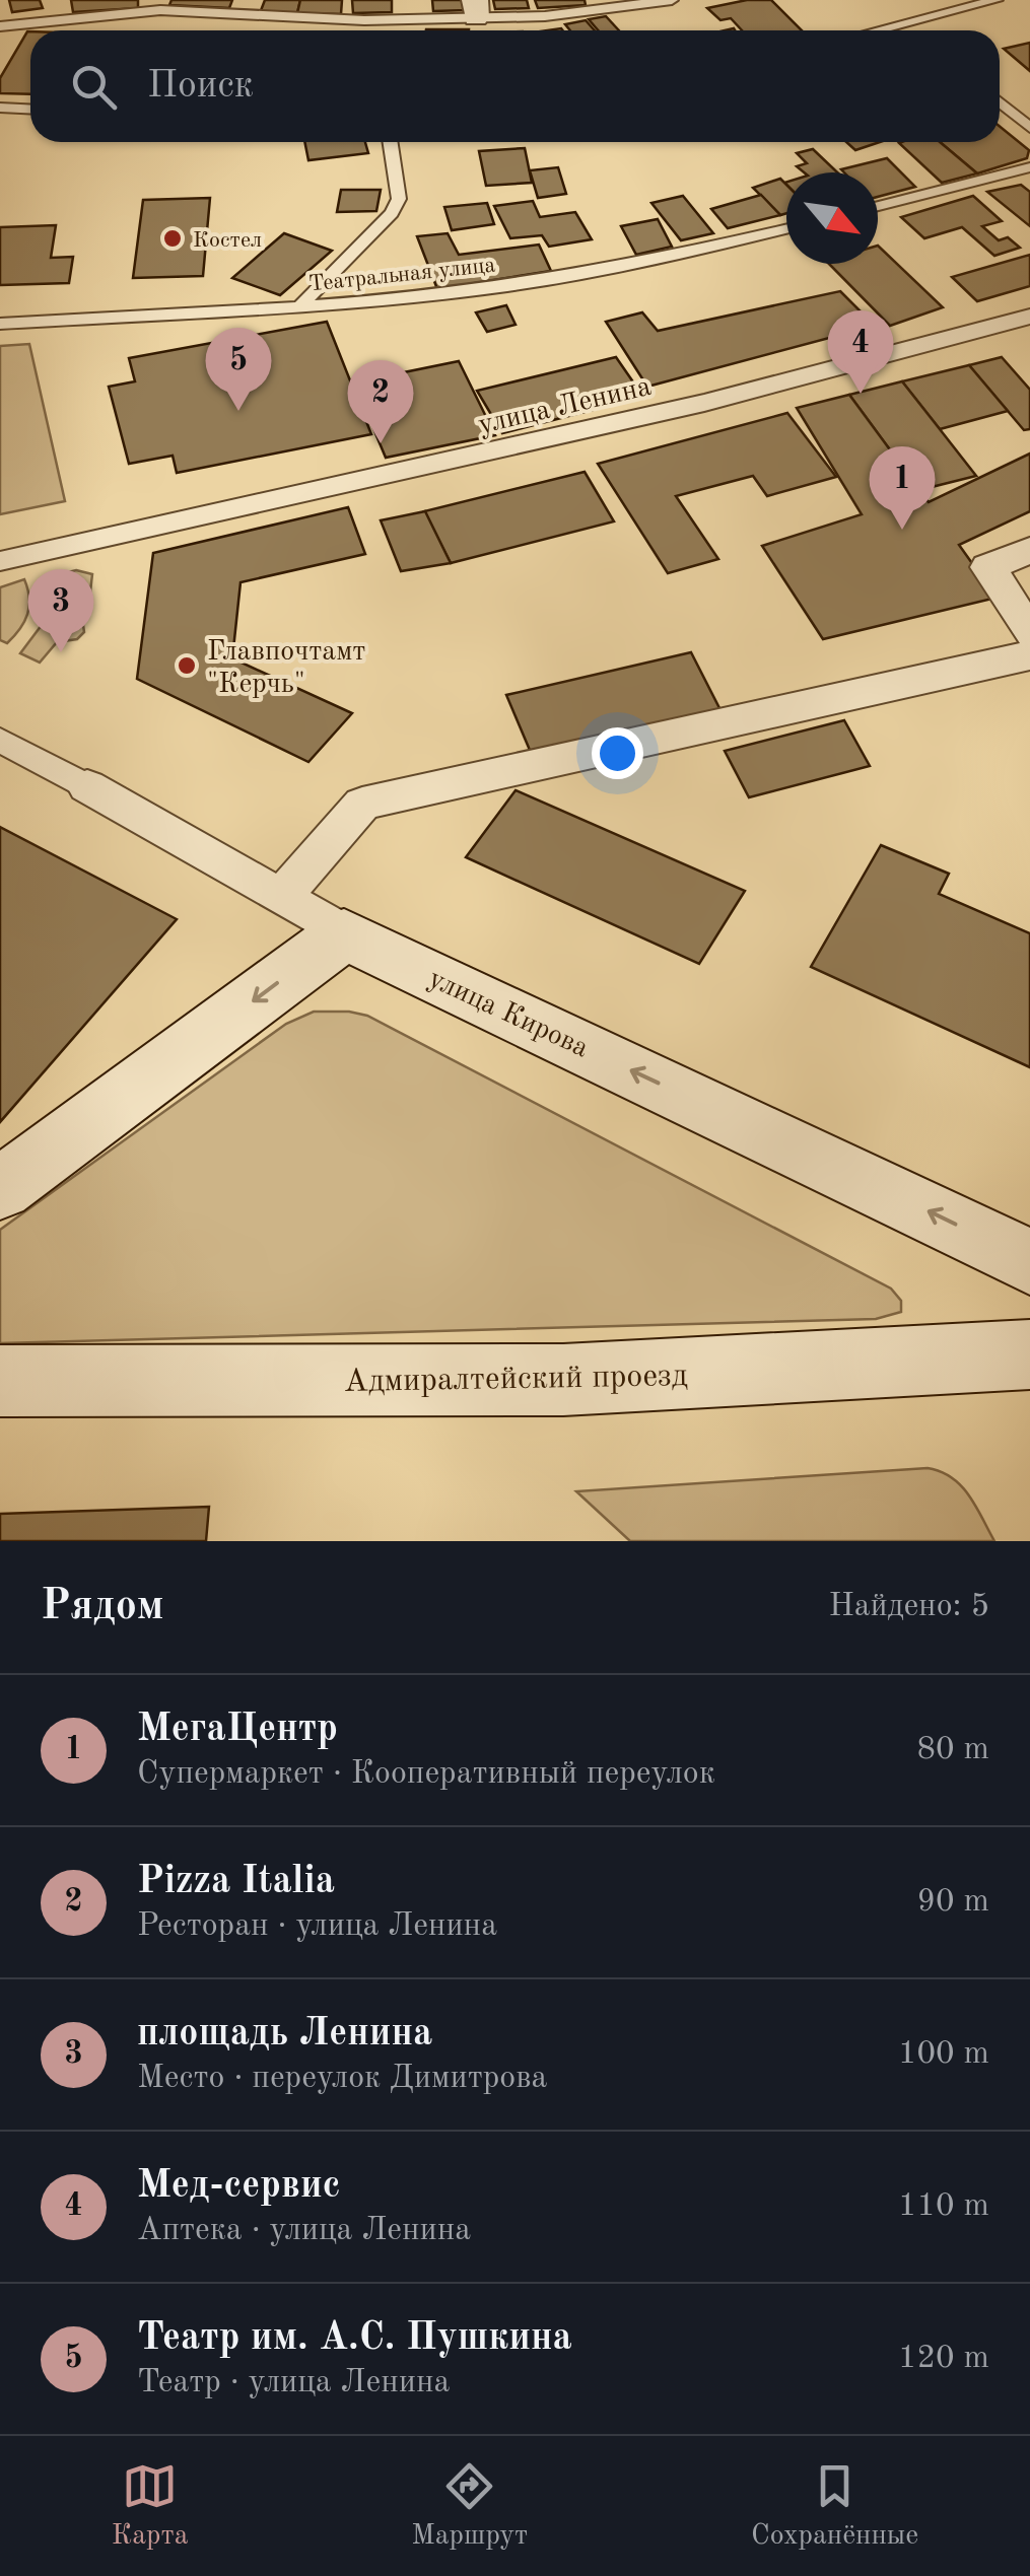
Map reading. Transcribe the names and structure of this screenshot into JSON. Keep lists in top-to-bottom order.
{
  "streets": {
    "main road": ["улица Кирова", "Адмиралтейский проезд"],
    "street": ["улица Ленина"],
    "lane": ["Театральная улица"]
  },
  "one_way": ["улица Кирова"],
  "places": ["Костел", "Главпочтамт \"Керчь\""],
  "north": "bottom right",
  "page": {
    "search": "Поиск",
    "pins": [
      "4",
      "5",
      "2",
      "1",
      "3"
    ],
    "heading": ["Рядом", "Найдено: 5"],
    "list": [
      {
        "mark": "1",
        "name": "МегаЦентр",
        "note": "Супермаркет · Кооперативный переулок",
        "value": "80 m"
      },
      {
        "mark": "2",
        "name": "Pizza Italia",
        "note": "Ресторан · улица Ленина",
        "value": "90 m"
      },
      {
        "mark": "3",
        "name": "площадь Ленина",
        "note": "Место · переулок Димитрова",
        "value": "100 m"
      },
      {
        "mark": "4",
        "name": "Мед-сервис",
        "note": "Аптека · улица Ленина",
        "value": "110 m"
      },
      {
        "mark": "5",
        "name": "Театр им. А.С. Пушкина",
        "note": "Театр · улица Ленина",
        "value": "120 m"
      }
    ],
    "nav": ["Карта", "Маршрут", "Сохранённые"]
  }
}
